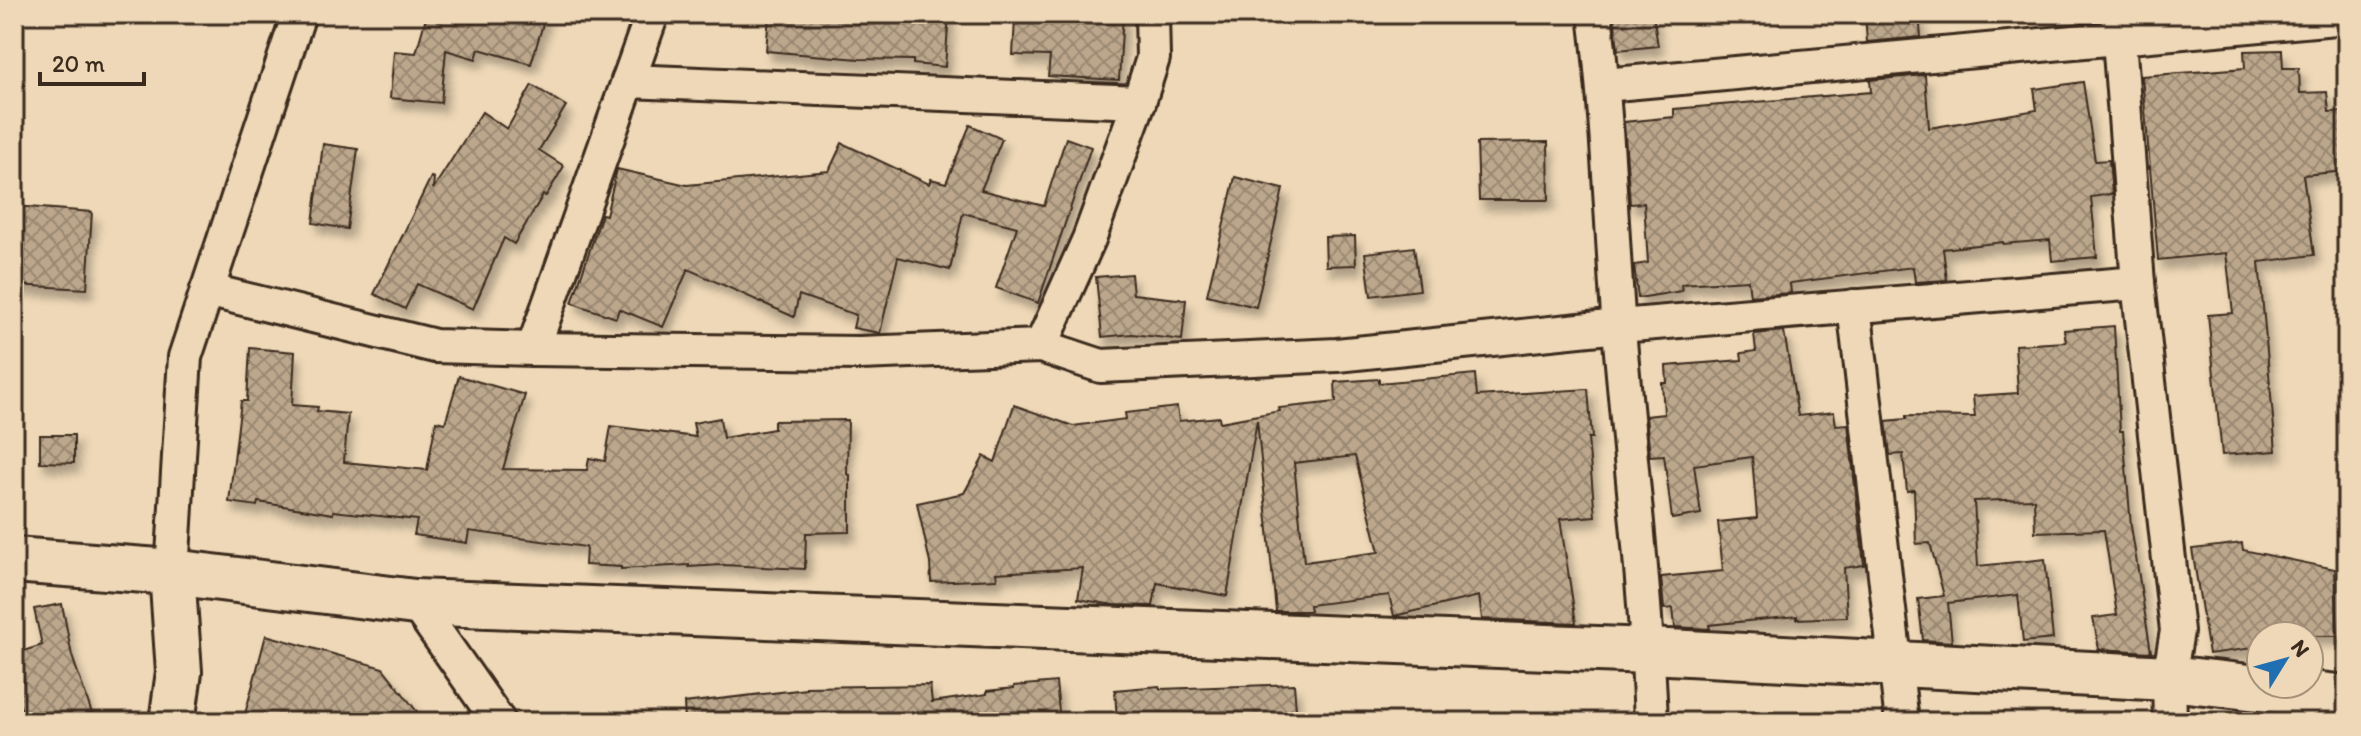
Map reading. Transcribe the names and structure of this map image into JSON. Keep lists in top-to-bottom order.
{
  "scale_bar": "20 m",
  "north": "top right"
}
